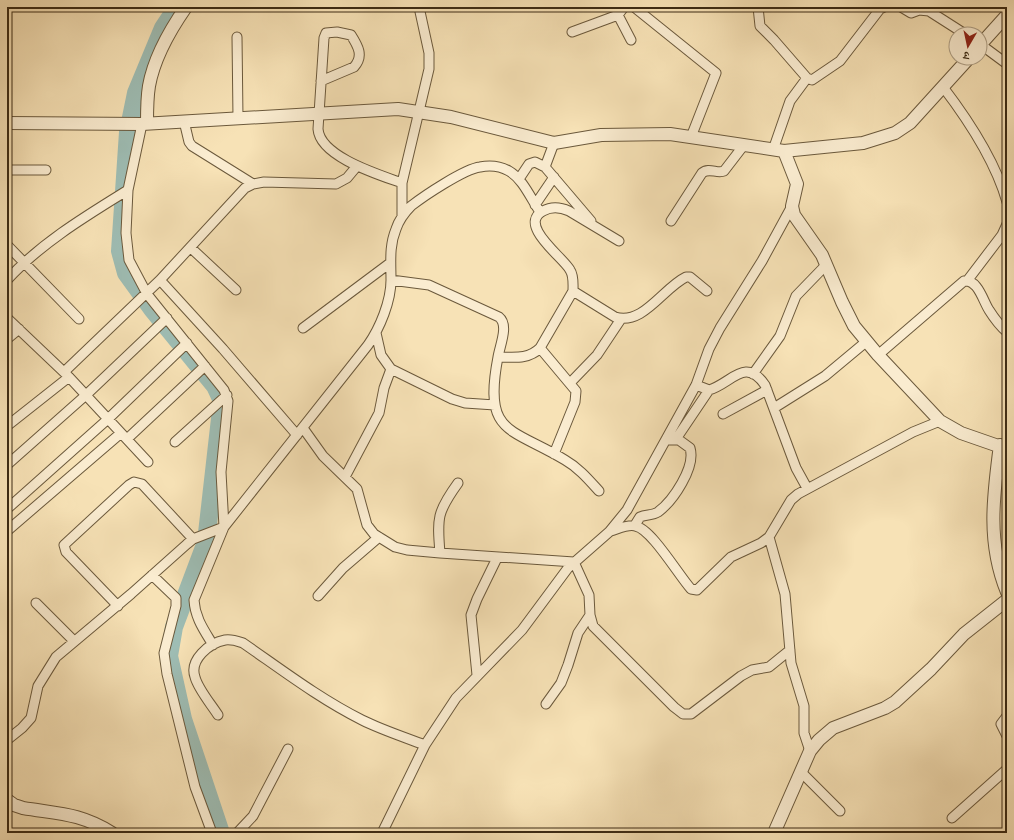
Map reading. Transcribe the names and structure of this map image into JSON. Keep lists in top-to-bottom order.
{
  "north": "bottom"
}
